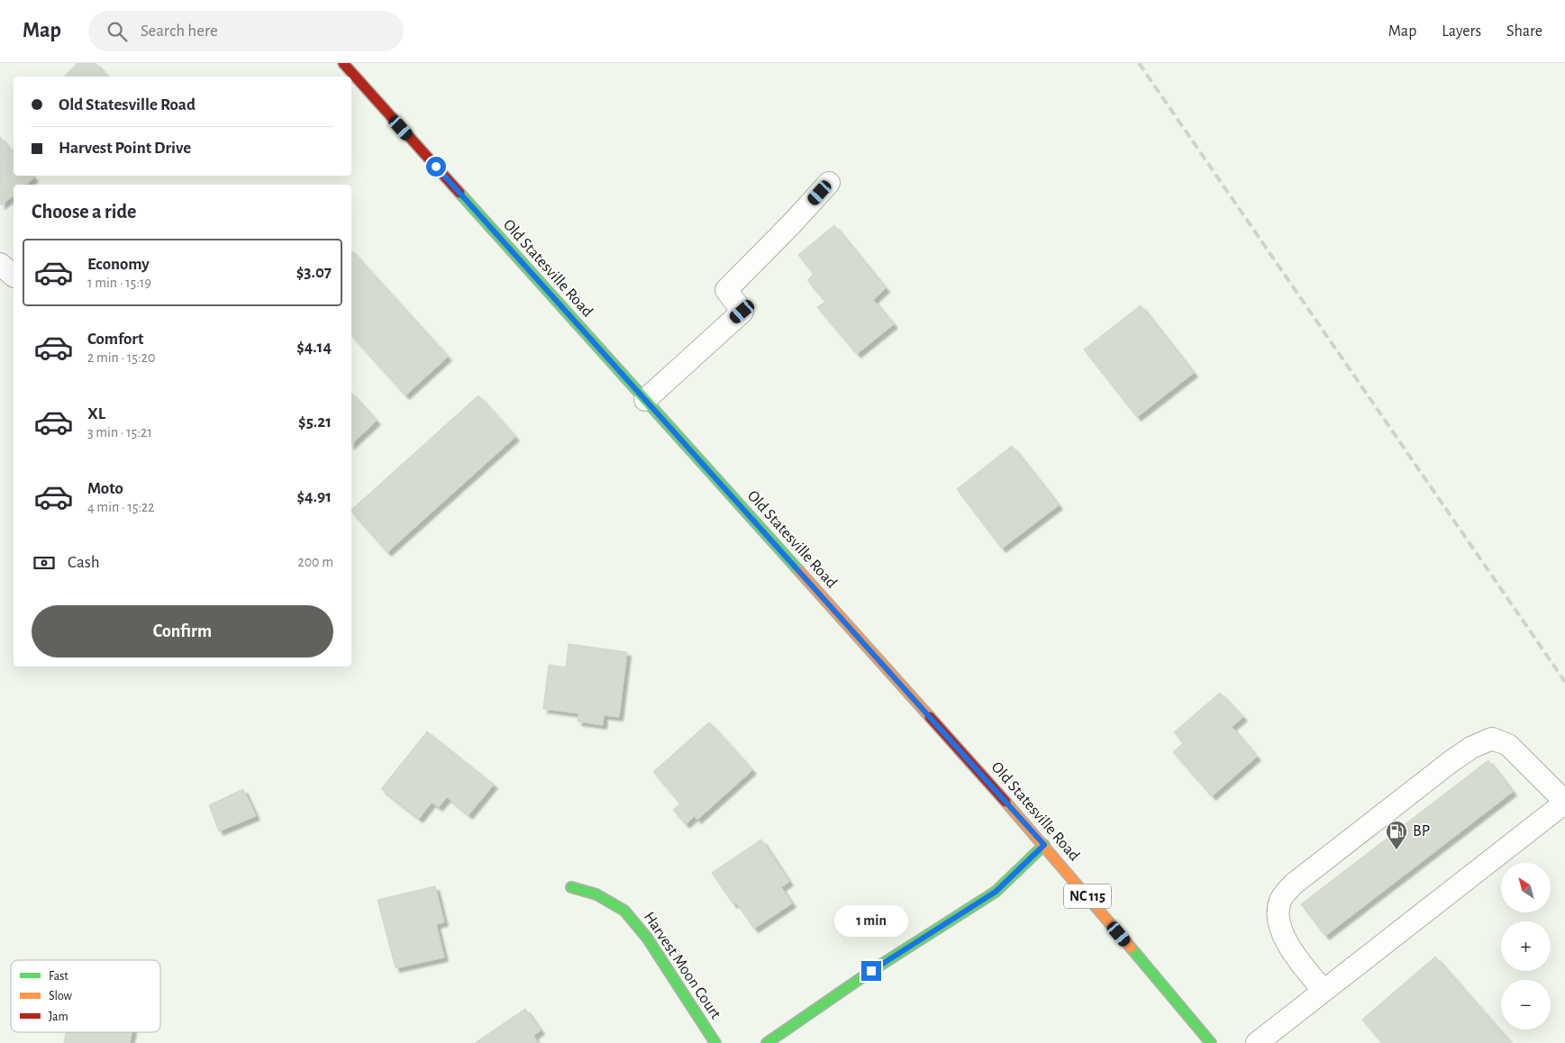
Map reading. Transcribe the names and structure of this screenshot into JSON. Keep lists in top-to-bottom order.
{
  "streets": {
    "main road": ["Old Statesville Road", "NC 115", "Harvest Moon Court"]
  },
  "places": {
    "fuel station": ["BP"]
  },
  "legend": ["Fast", "Slow", "Jam"],
  "north": "top left",
  "page": {
    "header": "Map",
    "search": "Search here",
    "nav": ["Map", "Layers", "Share"],
    "banner": ["Old Statesville Road", "Harvest Point Drive"],
    "heading": "Choose a ride",
    "list": [
      {
        "name": "Economy",
        "note": "1 min · 15:19",
        "value": "$3.07"
      },
      {
        "name": "Comfort",
        "note": "2 min · 15:20",
        "value": "$4.14"
      },
      {
        "name": "XL",
        "note": "3 min · 15:21",
        "value": "$5.21"
      },
      {
        "name": "Moto",
        "note": "4 min · 15:22",
        "value": "$4.91"
      }
    ],
    "pay": ["Cash", "200 m"],
    "buttons": "Confirm",
    "map_buttons": ["+", "−"],
    "bubble": "1 min"
  }
}
